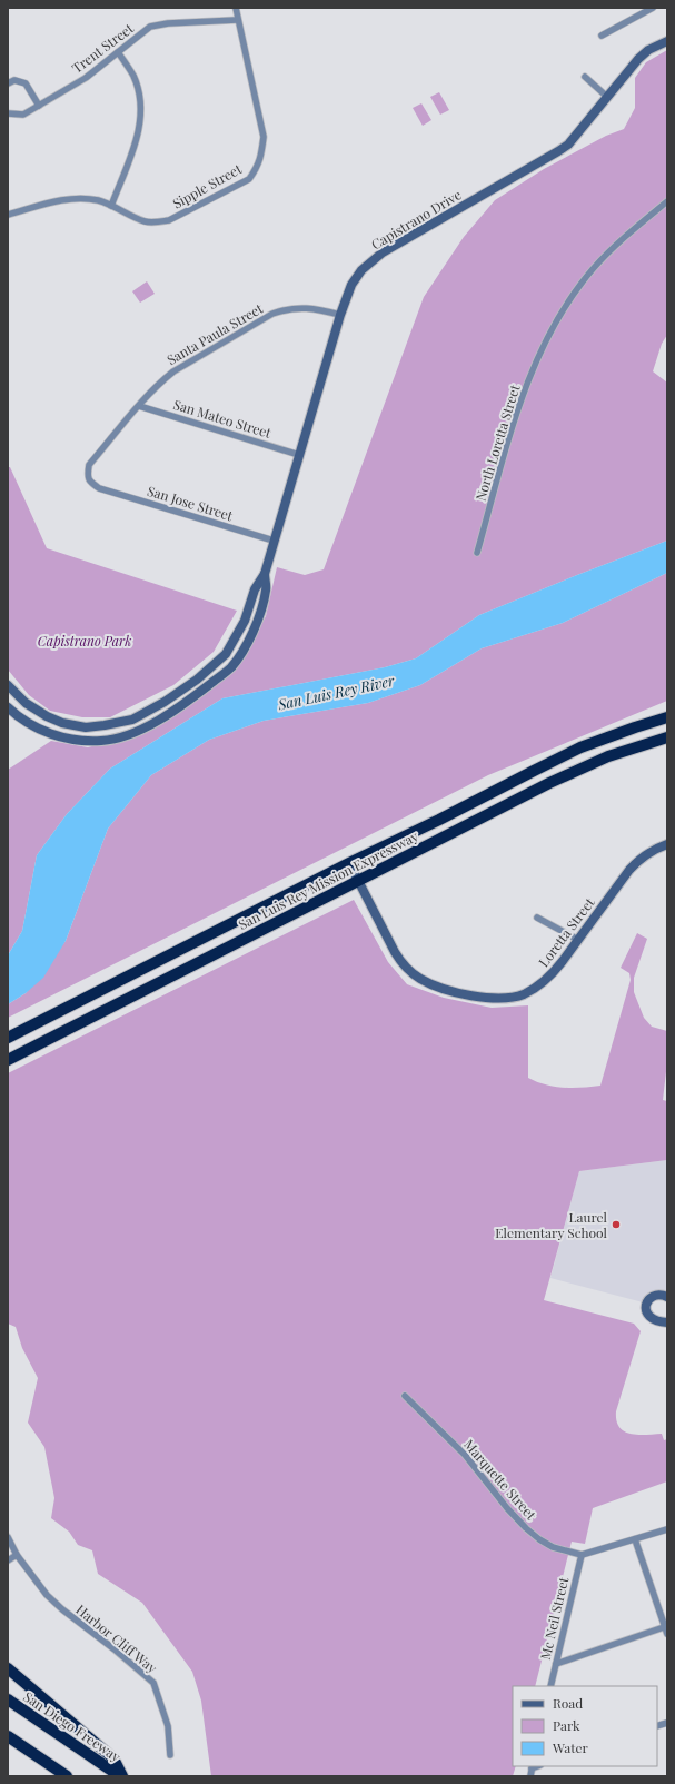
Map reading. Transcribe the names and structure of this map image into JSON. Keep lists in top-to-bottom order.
{
  "streets": {
    "highway": ["San Luis Rey Mission Expressway", "San Diego Freeway"],
    "street": [
      "Trent Street",
      "Sipple Street",
      "Capistrano Drive",
      "Santa Paula Street",
      "San Mateo Street",
      "North Loretta Street",
      "San Jose Street",
      "Loretta Street",
      "Marquette Street",
      "Mc Neil Street",
      "Harbor Cliff Way"
    ]
  },
  "crossings": [
    ["Trent Street", "Sipple Street"],
    ["Capistrano Drive", "Santa Paula Street"],
    ["Capistrano Drive", "San Mateo Street"],
    ["Capistrano Drive", "San Jose Street"],
    ["Santa Paula Street", "San Mateo Street"],
    ["Santa Paula Street", "San Jose Street"],
    ["San Luis Rey Mission Expressway", "Loretta Street"],
    ["Marquette Street", "Mc Neil Street"]
  ],
  "water": ["San Luis Rey River"],
  "parks": ["Capistrano Park"],
  "places": ["Laurel Elementary School"],
  "legend": ["Road", "Park", "Water"]
}
